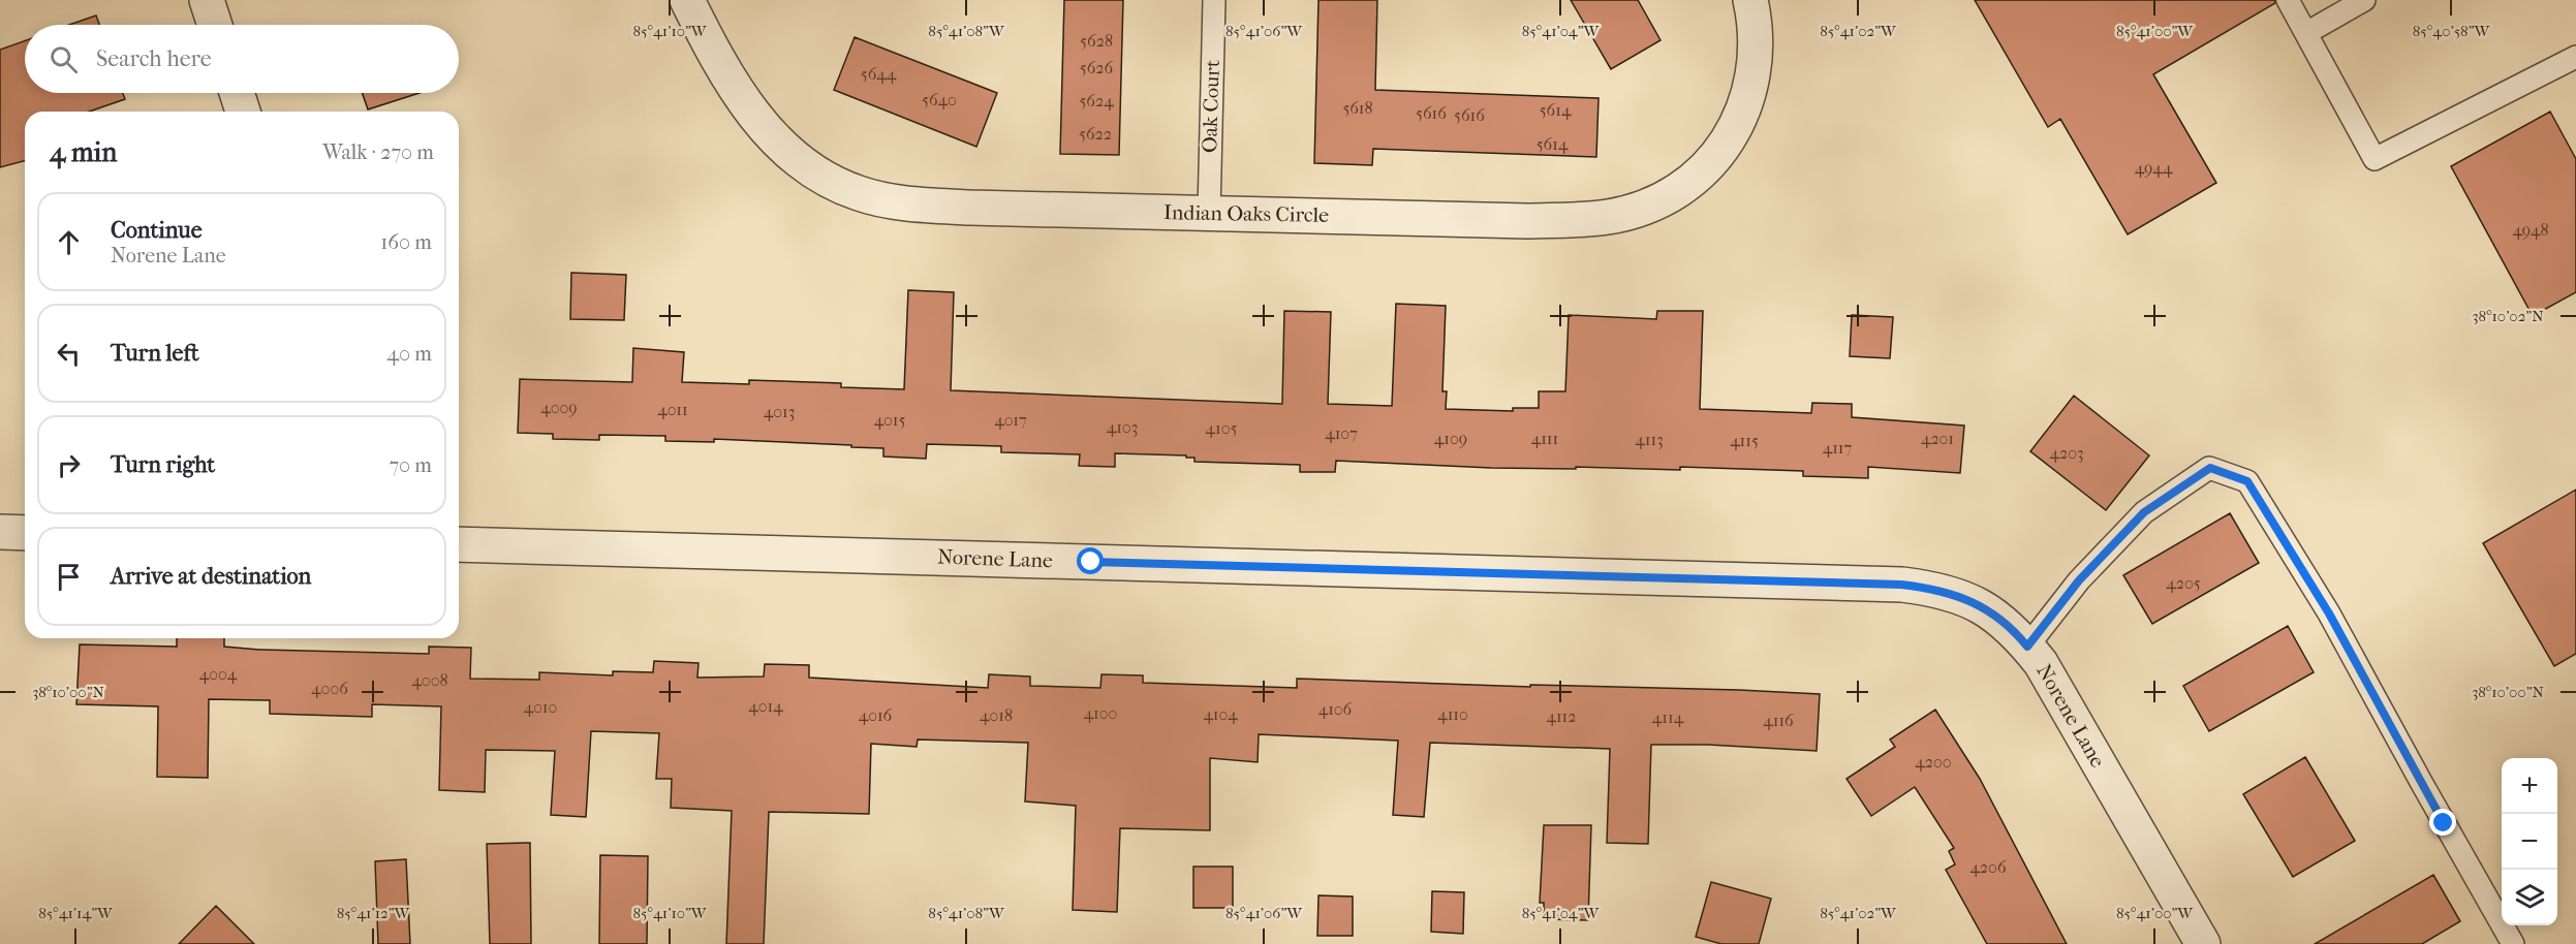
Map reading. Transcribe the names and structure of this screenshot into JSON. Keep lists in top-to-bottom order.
{
  "streets": {
    "street": ["Indian Oaks Circle", "Norene Lane"],
    "lane": ["Oak Court"]
  },
  "crossings": [
    ["Oak Court", "Indian Oaks Circle"]
  ],
  "house_numbers": [
    "5628",
    "5626",
    "5644",
    "5640",
    "5624",
    "5618",
    "5614",
    "5616",
    "5616",
    "5622",
    "5614",
    "4944",
    "4948",
    "4009",
    "4011",
    "4013",
    "4015",
    "4017",
    "4103",
    "4105",
    "4107",
    "4109",
    "4111",
    "4201",
    "4113",
    "4115",
    "4117",
    "4203",
    "4205",
    "4004",
    "4008",
    "4006",
    "4014",
    "4010",
    "4106",
    "4100",
    "4104",
    "4110",
    "4016",
    "4018",
    "4112",
    "4114",
    "4116",
    "4200",
    "4206"
  ],
  "page": {
    "search": "Search here",
    "heading": ["4 min", "Walk · 270 m"],
    "list": [
      ["Continue", "Norene Lane", "160 m"],
      ["Turn left", "40 m"],
      ["Turn right", "70 m"],
      "Arrive at destination"
    ],
    "map_buttons": ["+", "−"]
  },
  "coordinates": [
    "85°41'10\"W",
    "85°41'08\"W",
    "85°41'06\"W",
    "85°41'04\"W",
    "85°41'02\"W",
    "85°41'00\"W",
    "85°40'58\"W",
    "38°10'02\"N",
    "38°10'00\"N",
    "85°41'14\"W",
    "85°41'12\"W"
  ]
}
